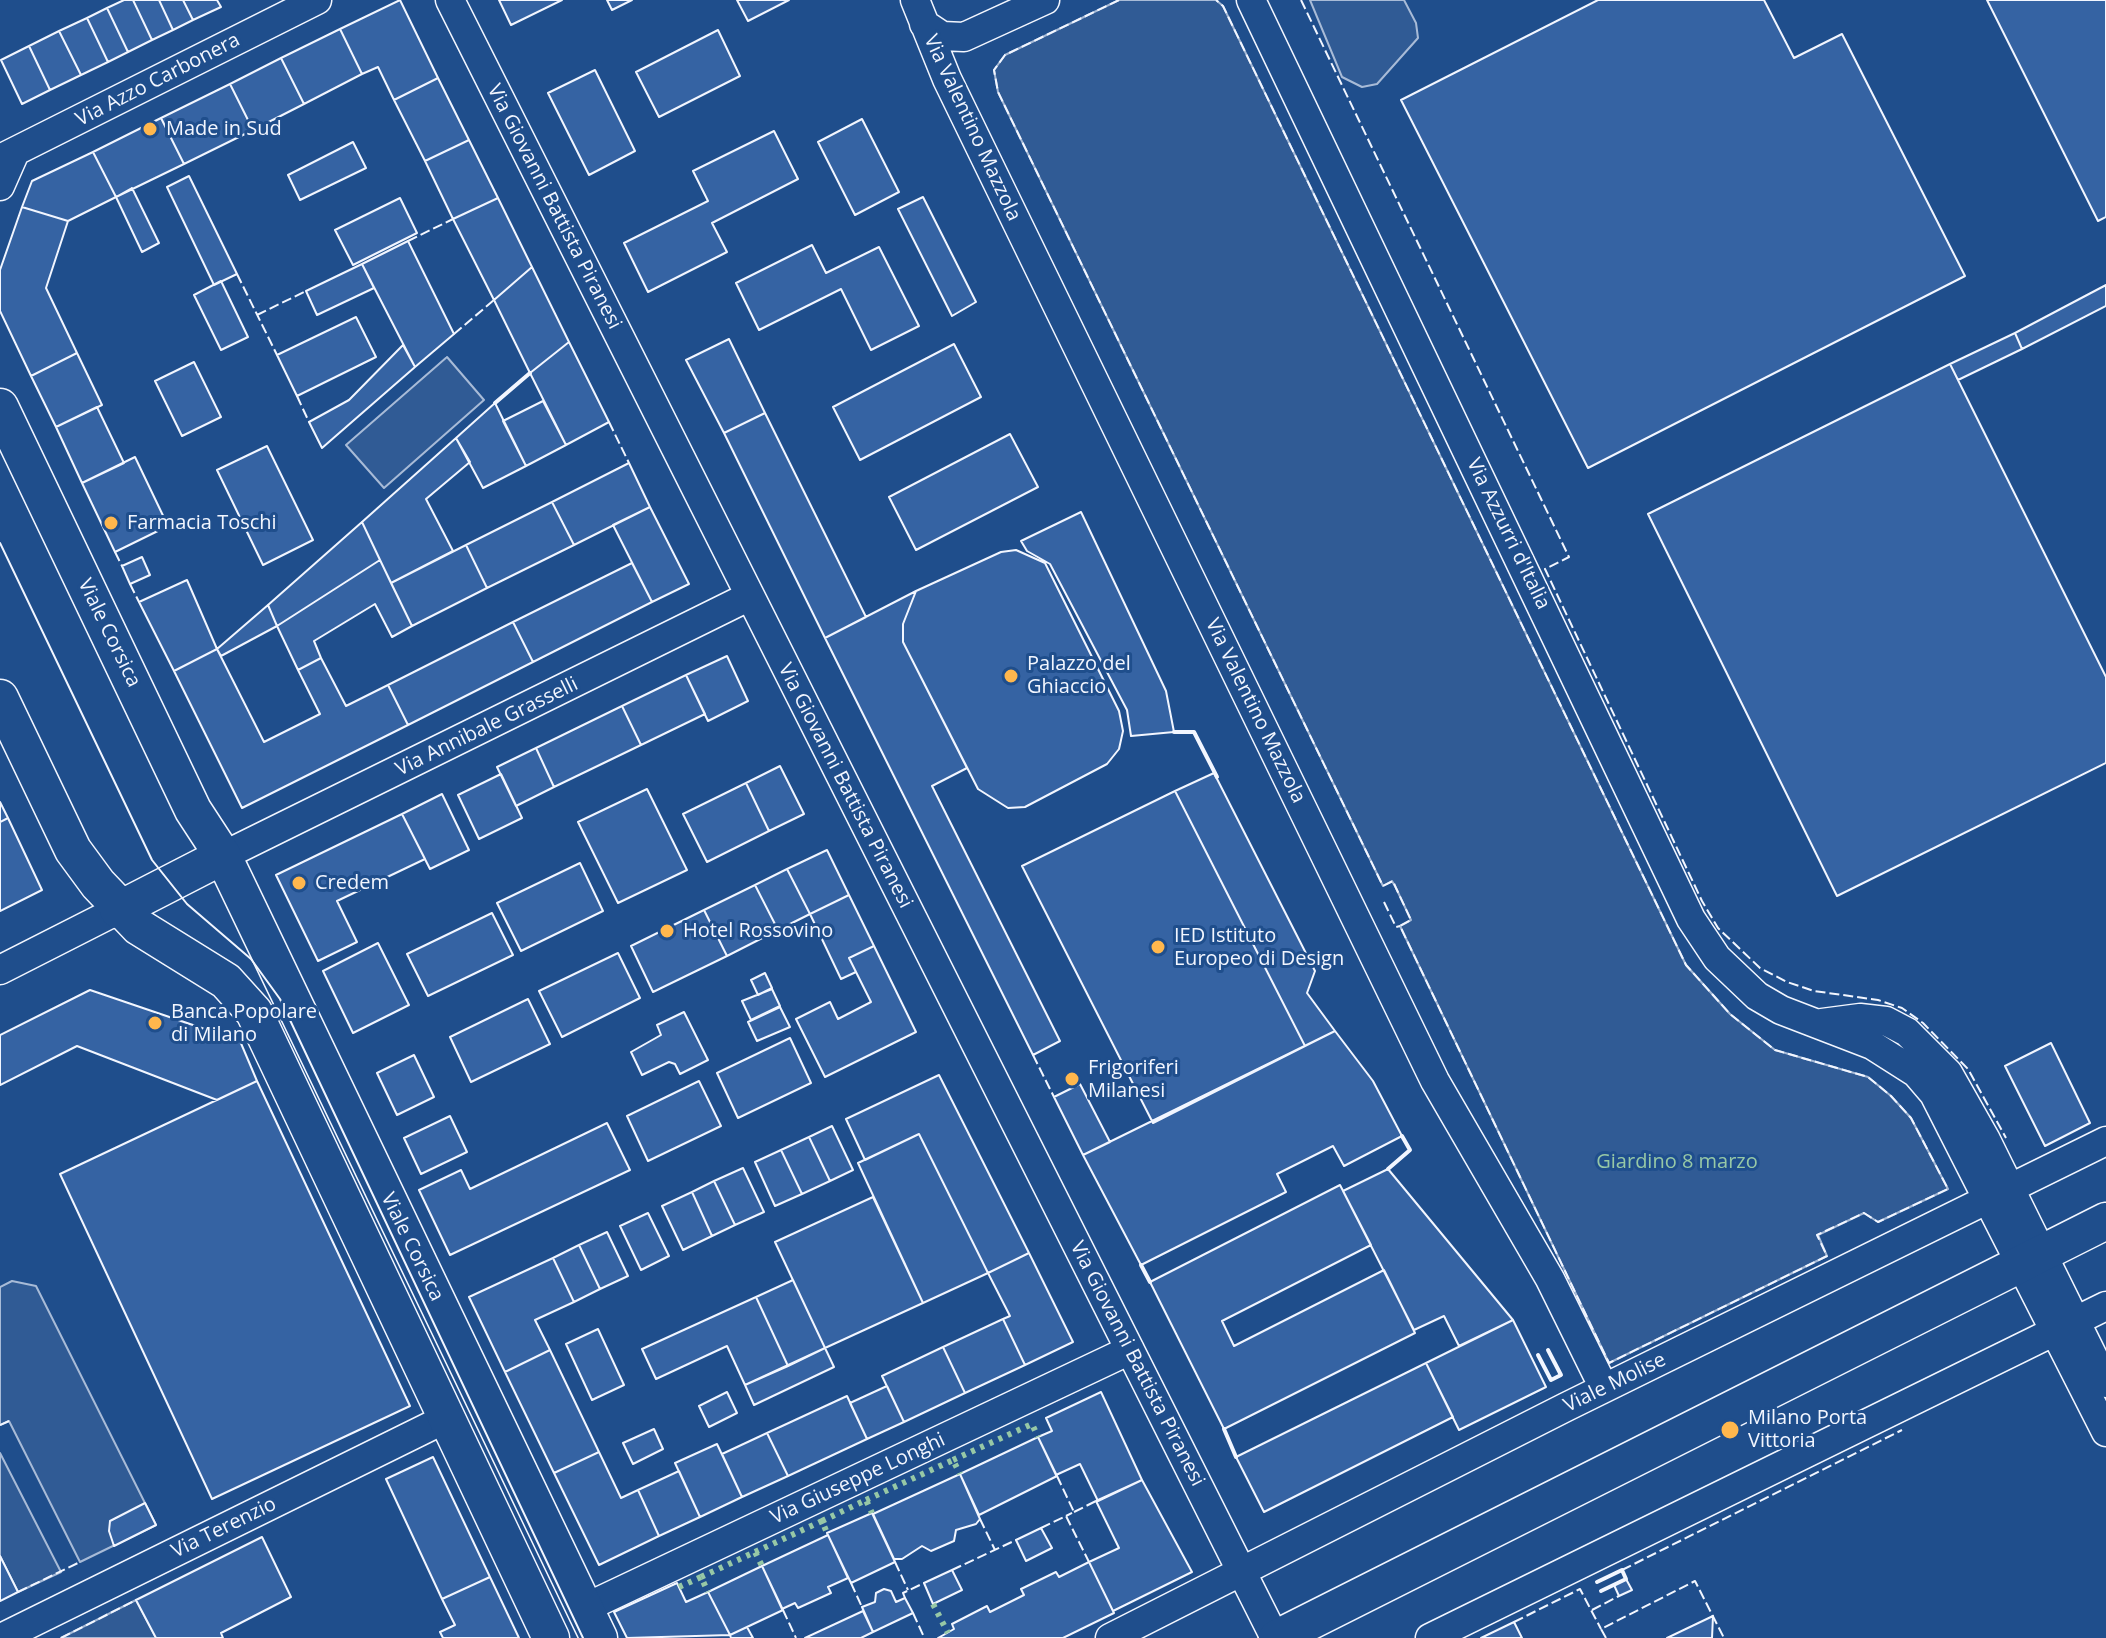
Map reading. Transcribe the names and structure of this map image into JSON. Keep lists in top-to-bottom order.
{
  "streets": {
    "main road": ["Viale Corsica"],
    "street": [
      "Via Azzo Carbonera",
      "Via Valentino Mazzola",
      "Via Giovanni Battista Piranesi",
      "Via Azzurri d'Italia",
      "Via Annibale Grasselli",
      "Viale Molise",
      "Via Giuseppe Longhi",
      "Via Terenzio"
    ]
  },
  "crossings": [
    ["Via Valentino Mazzola", "Viale Molise"],
    ["Via Giovanni Battista Piranesi", "Via Annibale Grasselli"],
    ["Via Giovanni Battista Piranesi", "Viale Molise"],
    ["Via Giovanni Battista Piranesi", "Via Giuseppe Longhi"],
    ["Via Azzurri d'Italia", "Viale Molise"],
    ["Viale Corsica", "Via Annibale Grasselli"],
    ["Viale Corsica", "Via Giuseppe Longhi"],
    ["Viale Corsica", "Via Terenzio"]
  ],
  "parks": ["Giardino 8 marzo"],
  "places": [
    "Made in Sud",
    "Farmacia Toschi",
    "Palazzo del Ghiaccio",
    "Credem",
    "Hotel Rossovino",
    "IED Istituto Europeo di Design",
    "Banca Popolare di Milano",
    "Frigoriferi Milanesi",
    "Milano Porta Vittoria"
  ]
}
